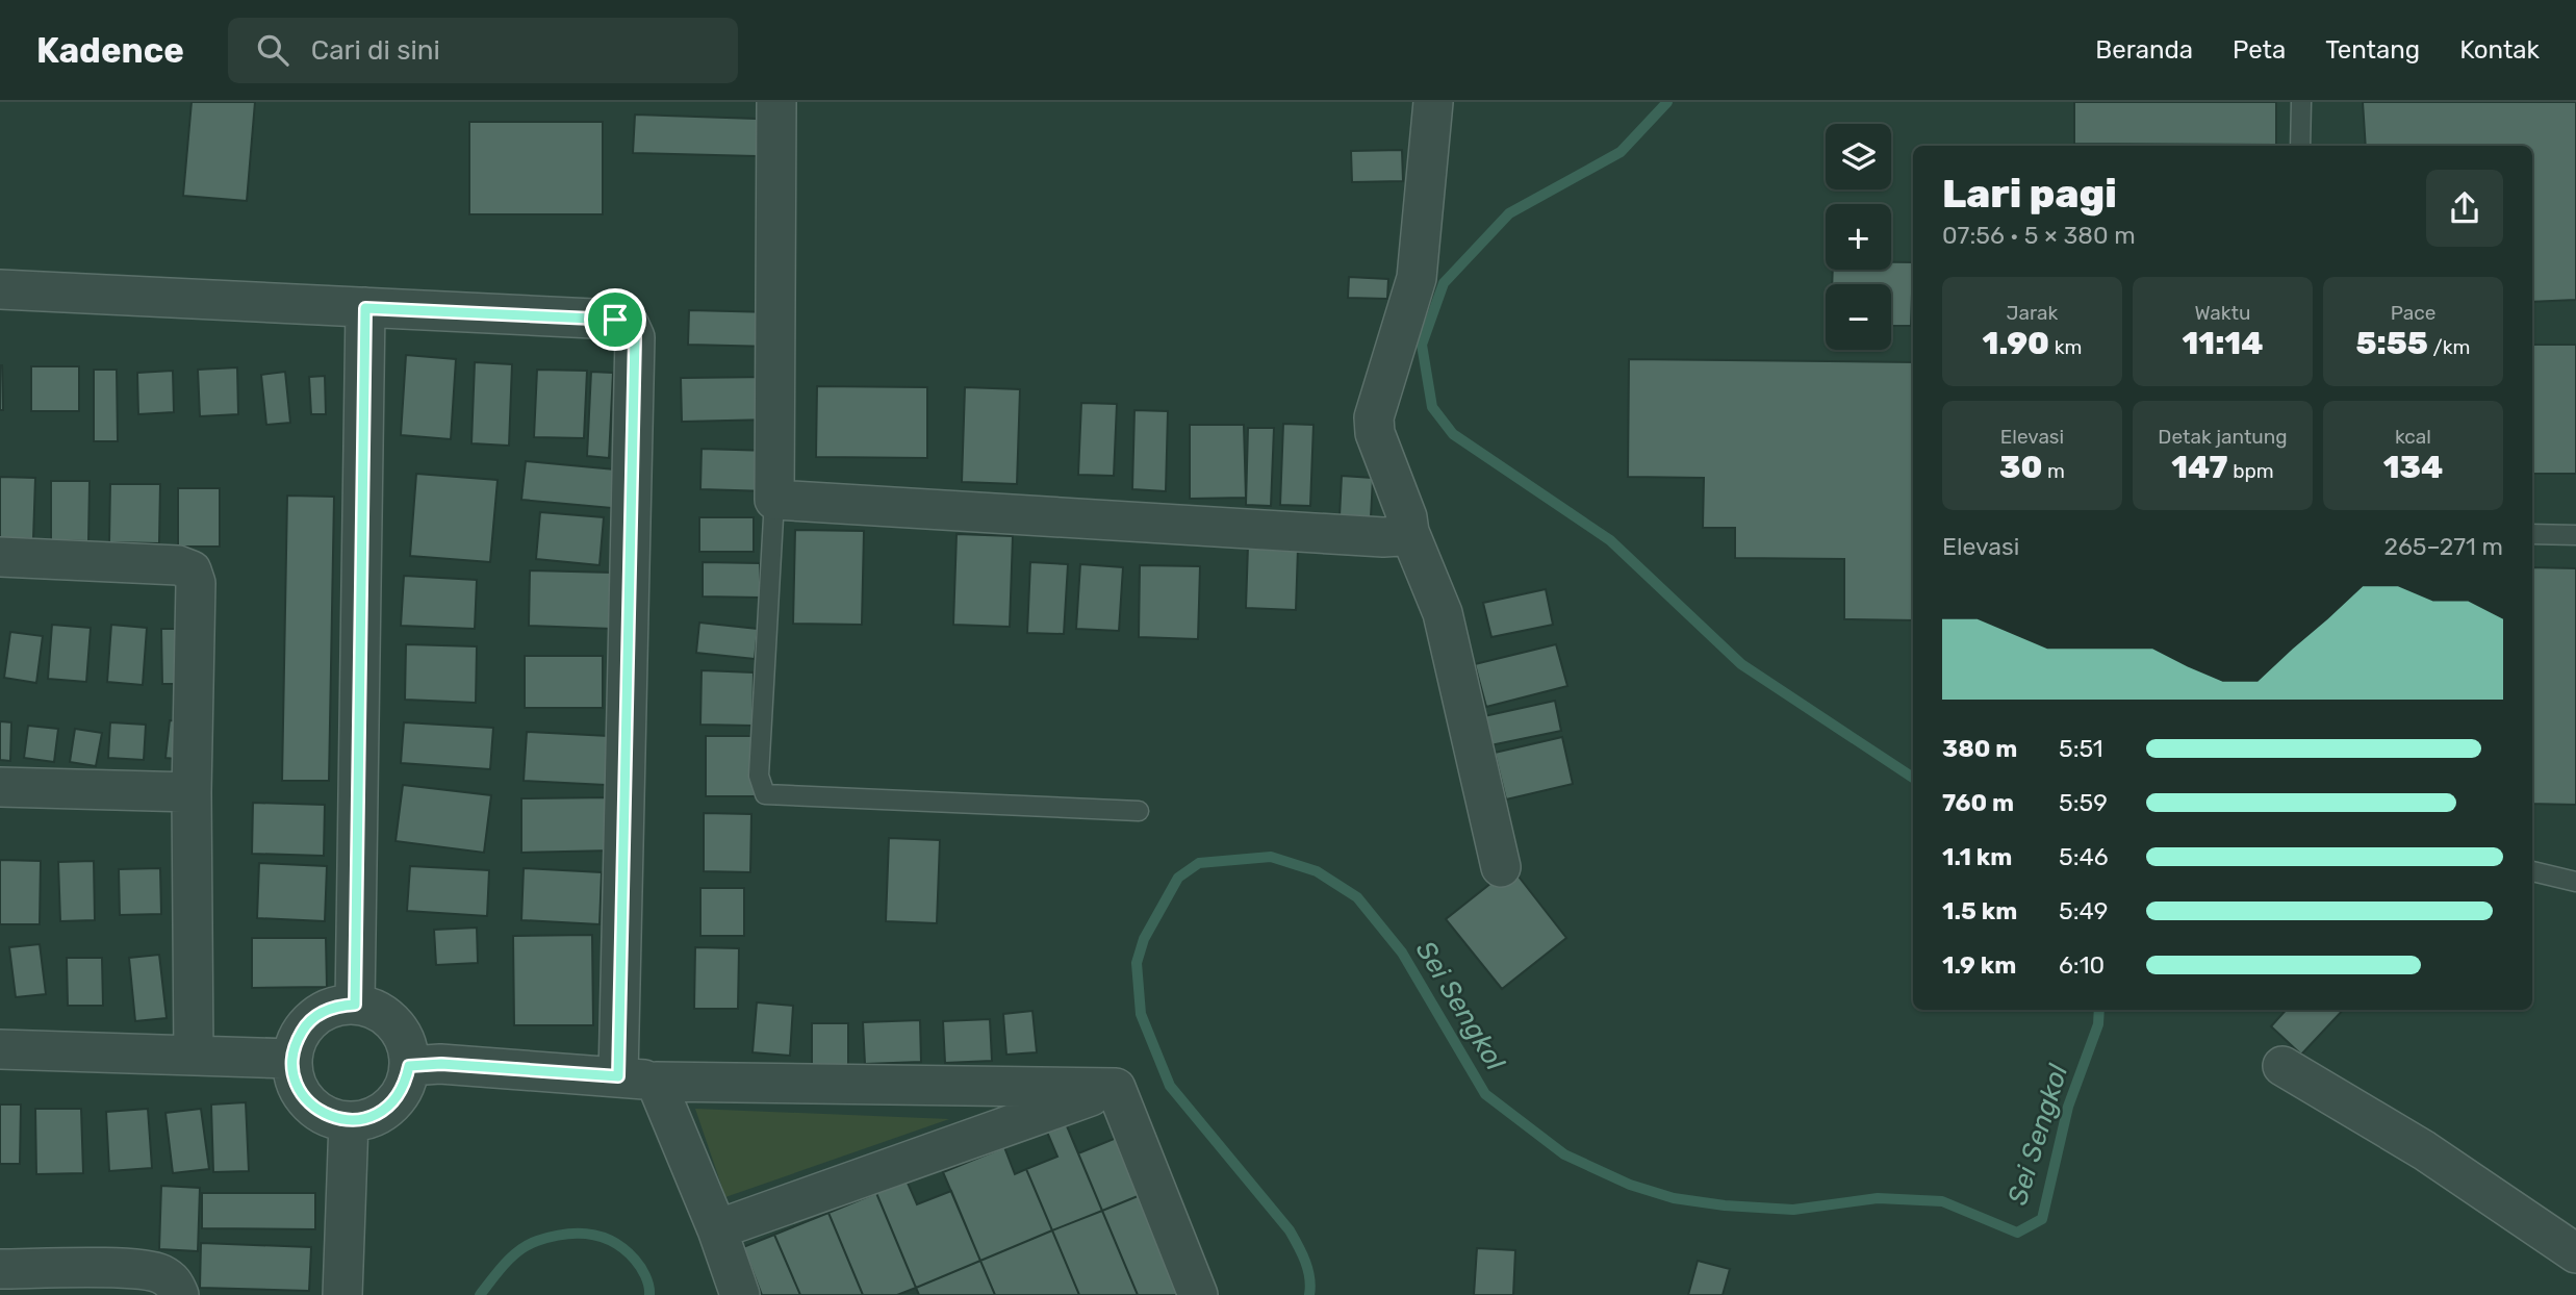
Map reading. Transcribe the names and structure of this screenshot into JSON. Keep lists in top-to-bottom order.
{
  "water": ["Sei Sengkol"],
  "page": {
    "header": "Kadence",
    "search": "Cari di sini",
    "nav": [
      "Beranda",
      "Peta",
      "Tentang",
      "Kontak"
    ],
    "map_buttons": ["+", "−"],
    "heading": ["Lari pagi", "07:56 · 5 × 380 m"],
    "stats": [
      ["Jarak", "1.90 km"],
      ["Waktu", "11:14"],
      ["Pace", "5:55 /km"],
      ["Elevasi", "30 m"],
      ["Detak jantung", "147 bpm"],
      ["kcal", "134"]
    ],
    "chart": ["Elevasi", "265–271 m"],
    "list": [
      {
        "name": "380 m",
        "note": "5:51"
      },
      {
        "name": "760 m",
        "note": "5:59"
      },
      {
        "name": "1.1 km",
        "note": "5:46"
      },
      {
        "name": "1.5 km",
        "note": "5:49"
      },
      {
        "name": "1.9 km",
        "note": "6:10"
      }
    ]
  }
}
